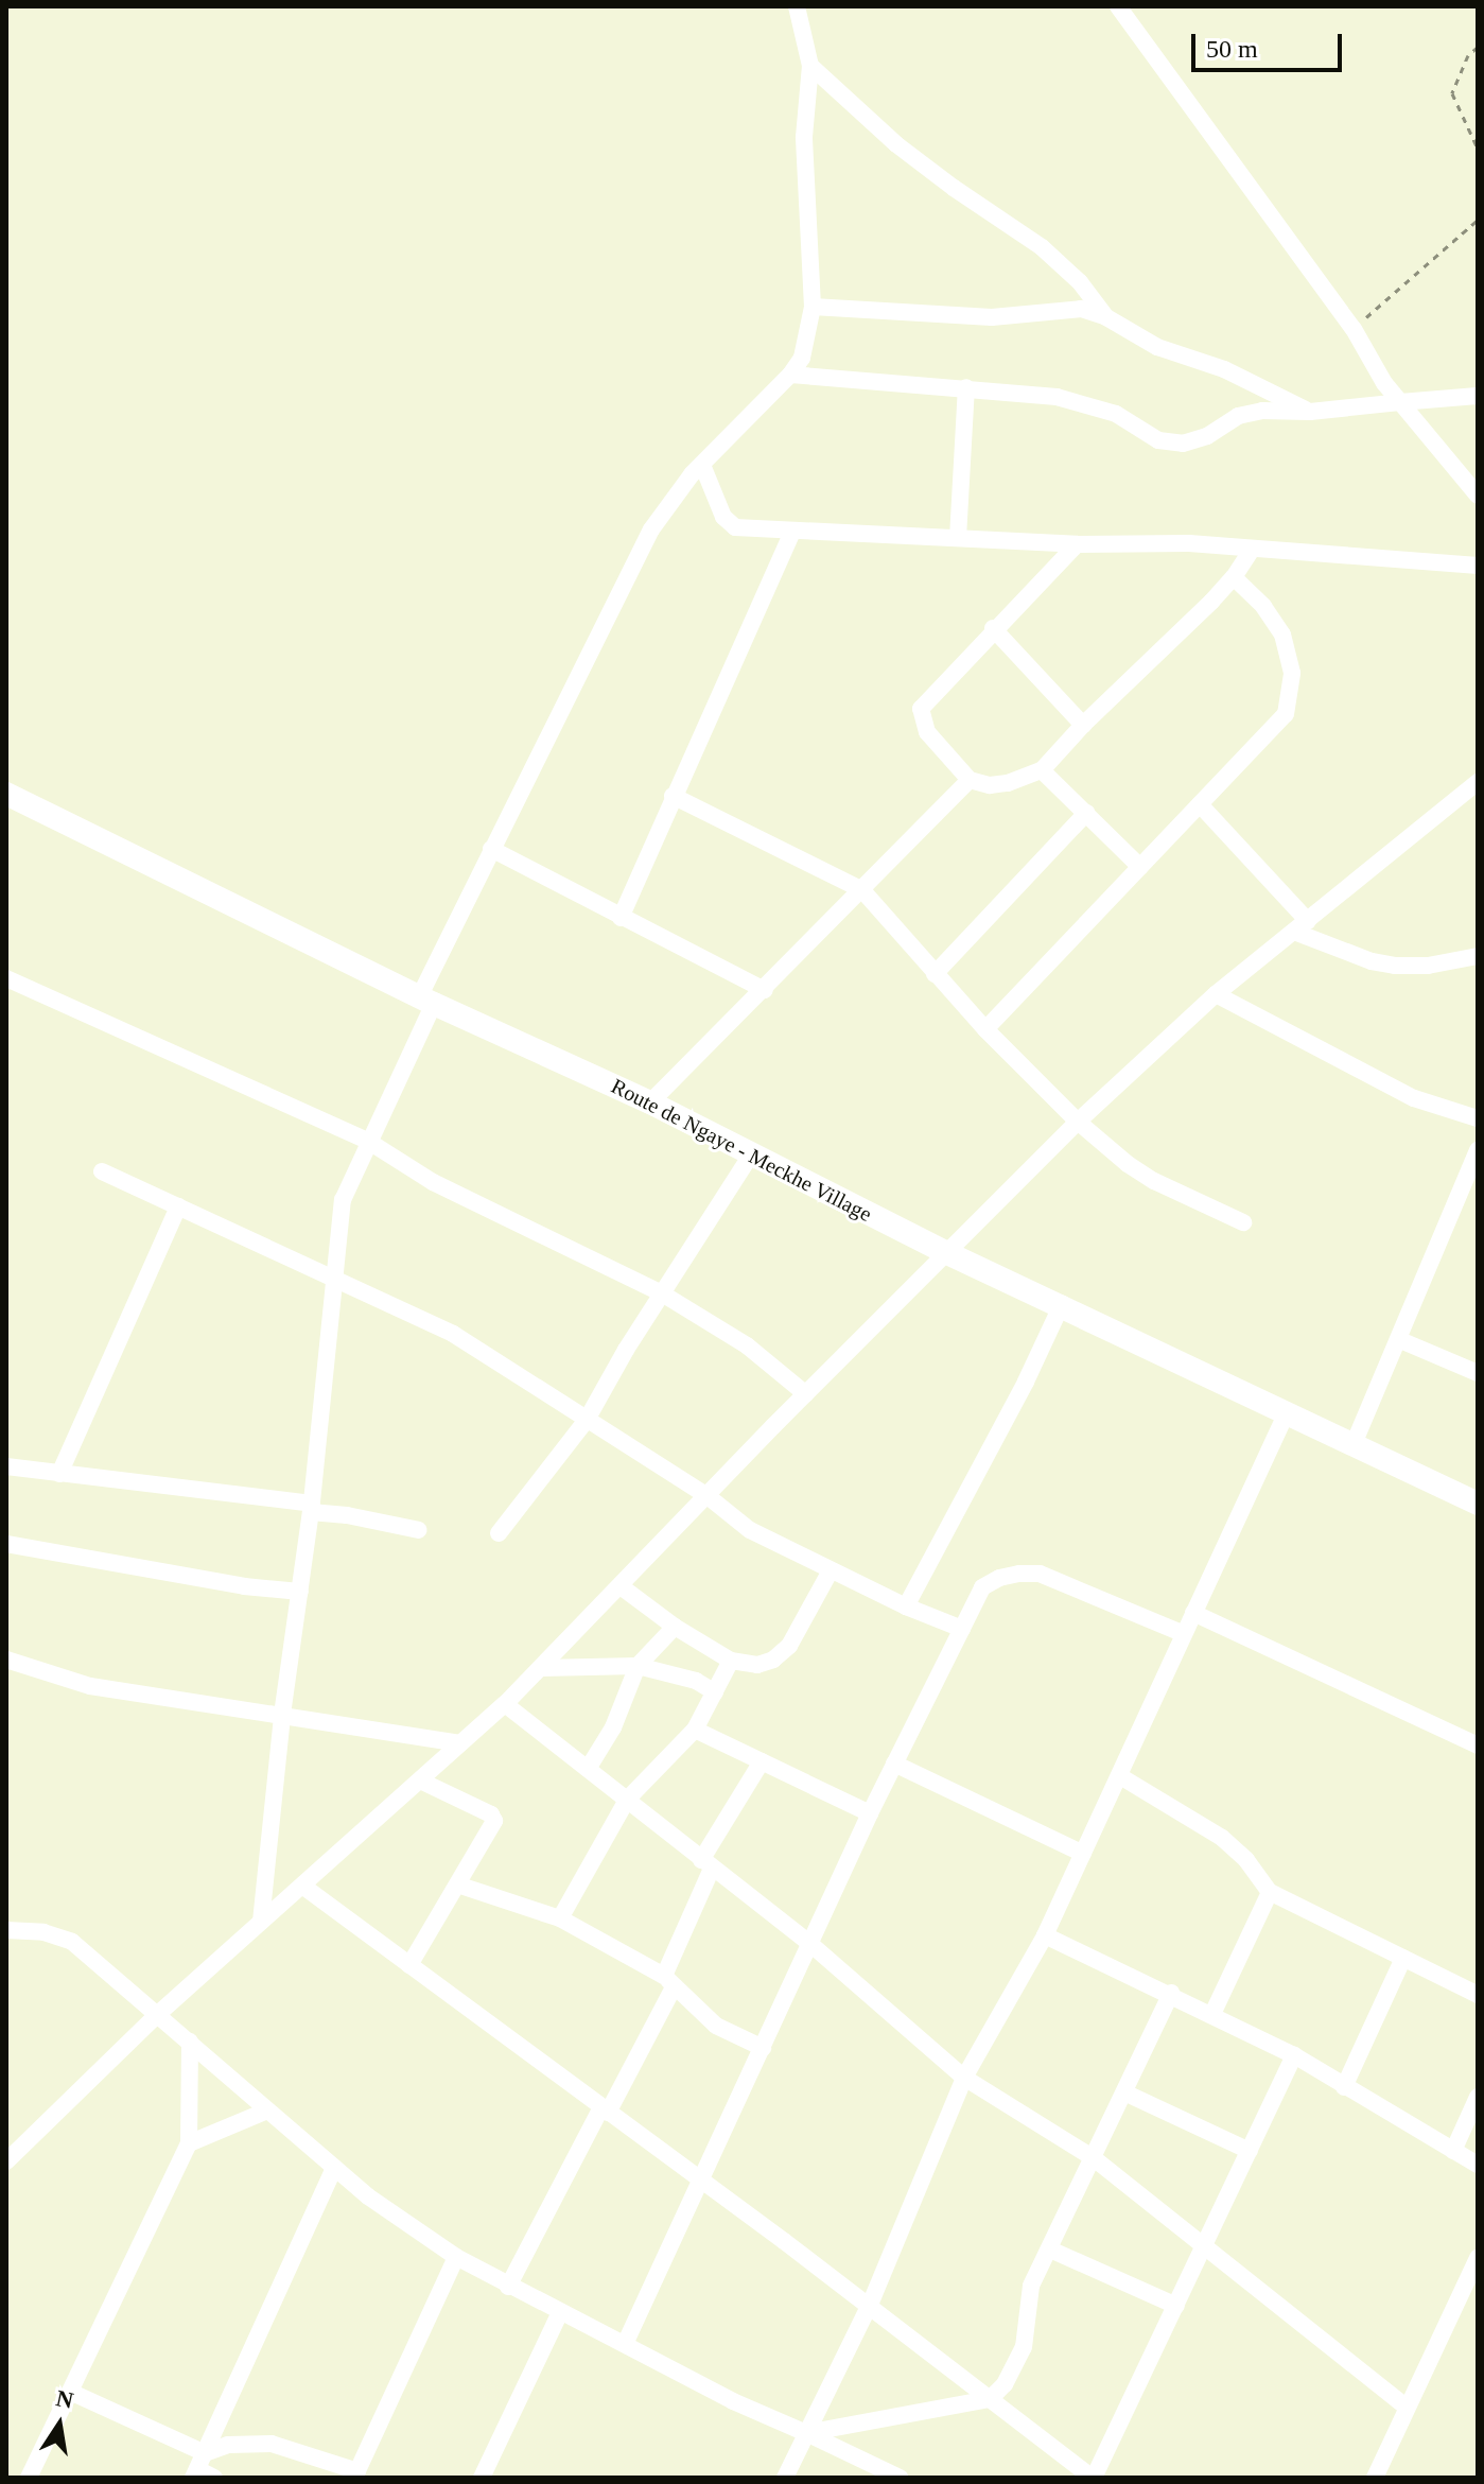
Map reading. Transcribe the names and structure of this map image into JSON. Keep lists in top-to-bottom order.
{
  "streets": {
    "main road": ["Route de Ngaye - Meckhe Village"]
  },
  "scale_bar": "50 m",
  "north": "top"
}
